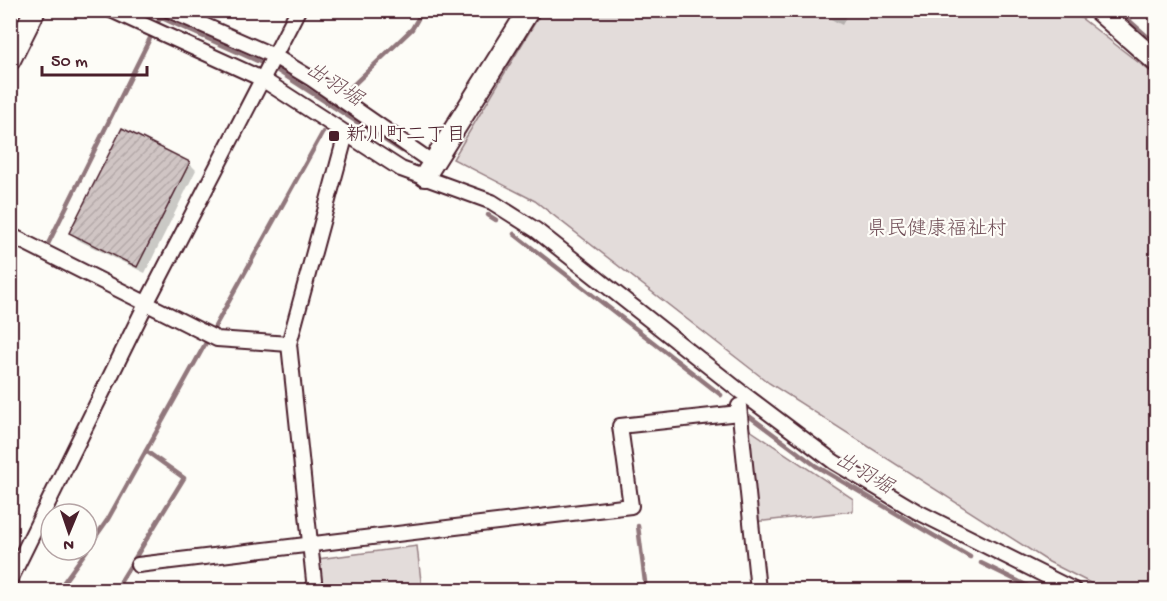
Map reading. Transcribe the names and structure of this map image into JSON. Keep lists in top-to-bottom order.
{
  "water": ["出羽堀"],
  "parks": ["県民健康福祉村"],
  "places": {
    "transit": ["新川町二丁目"]
  },
  "scale_bar": "50 m",
  "north": "bottom"
}
